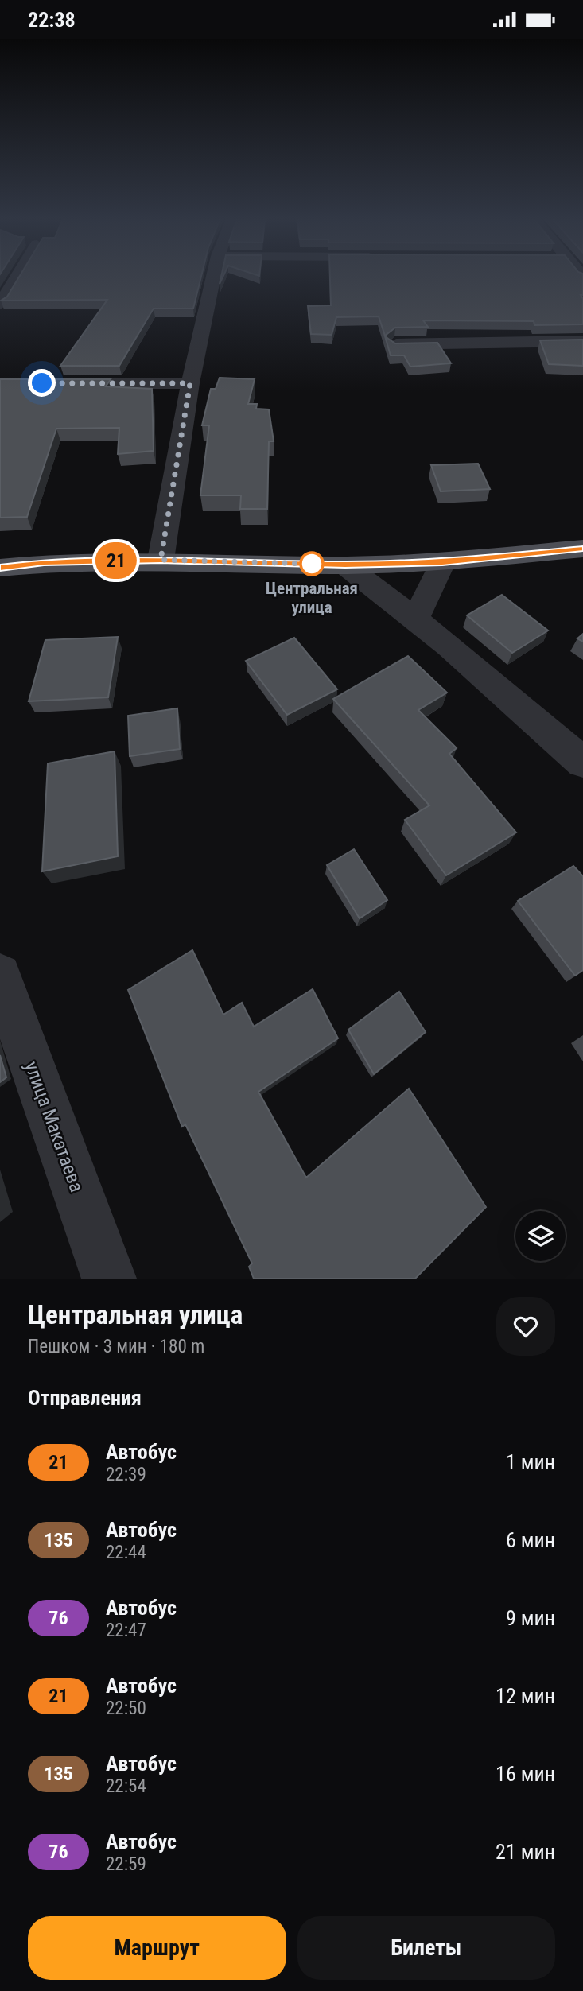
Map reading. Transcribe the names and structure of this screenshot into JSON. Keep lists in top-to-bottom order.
{
  "streets": {
    "street": ["улица Макатаева"]
  },
  "places": ["Центральная улица"],
  "lines": ["bus line 21"],
  "page": {
    "status": "22:38",
    "on_map": "21",
    "heading": [
      ["Центральная улица", "Пешком · 3 мин · 180 m"],
      "Отправления"
    ],
    "list": [
      {
        "mark": "21",
        "name": "Автобус",
        "note": "22:39",
        "value": "1 мин"
      },
      {
        "mark": "135",
        "name": "Автобус",
        "note": "22:44",
        "value": "6 мин"
      },
      {
        "mark": "76",
        "name": "Автобус",
        "note": "22:47",
        "value": "9 мин"
      },
      {
        "mark": "21",
        "name": "Автобус",
        "note": "22:50",
        "value": "12 мин"
      },
      {
        "mark": "135",
        "name": "Автобус",
        "note": "22:54",
        "value": "16 мин"
      },
      {
        "mark": "76",
        "name": "Автобус",
        "note": "22:59",
        "value": "21 мин"
      }
    ],
    "buttons": ["Маршрут", "Билеты"]
  }
}
